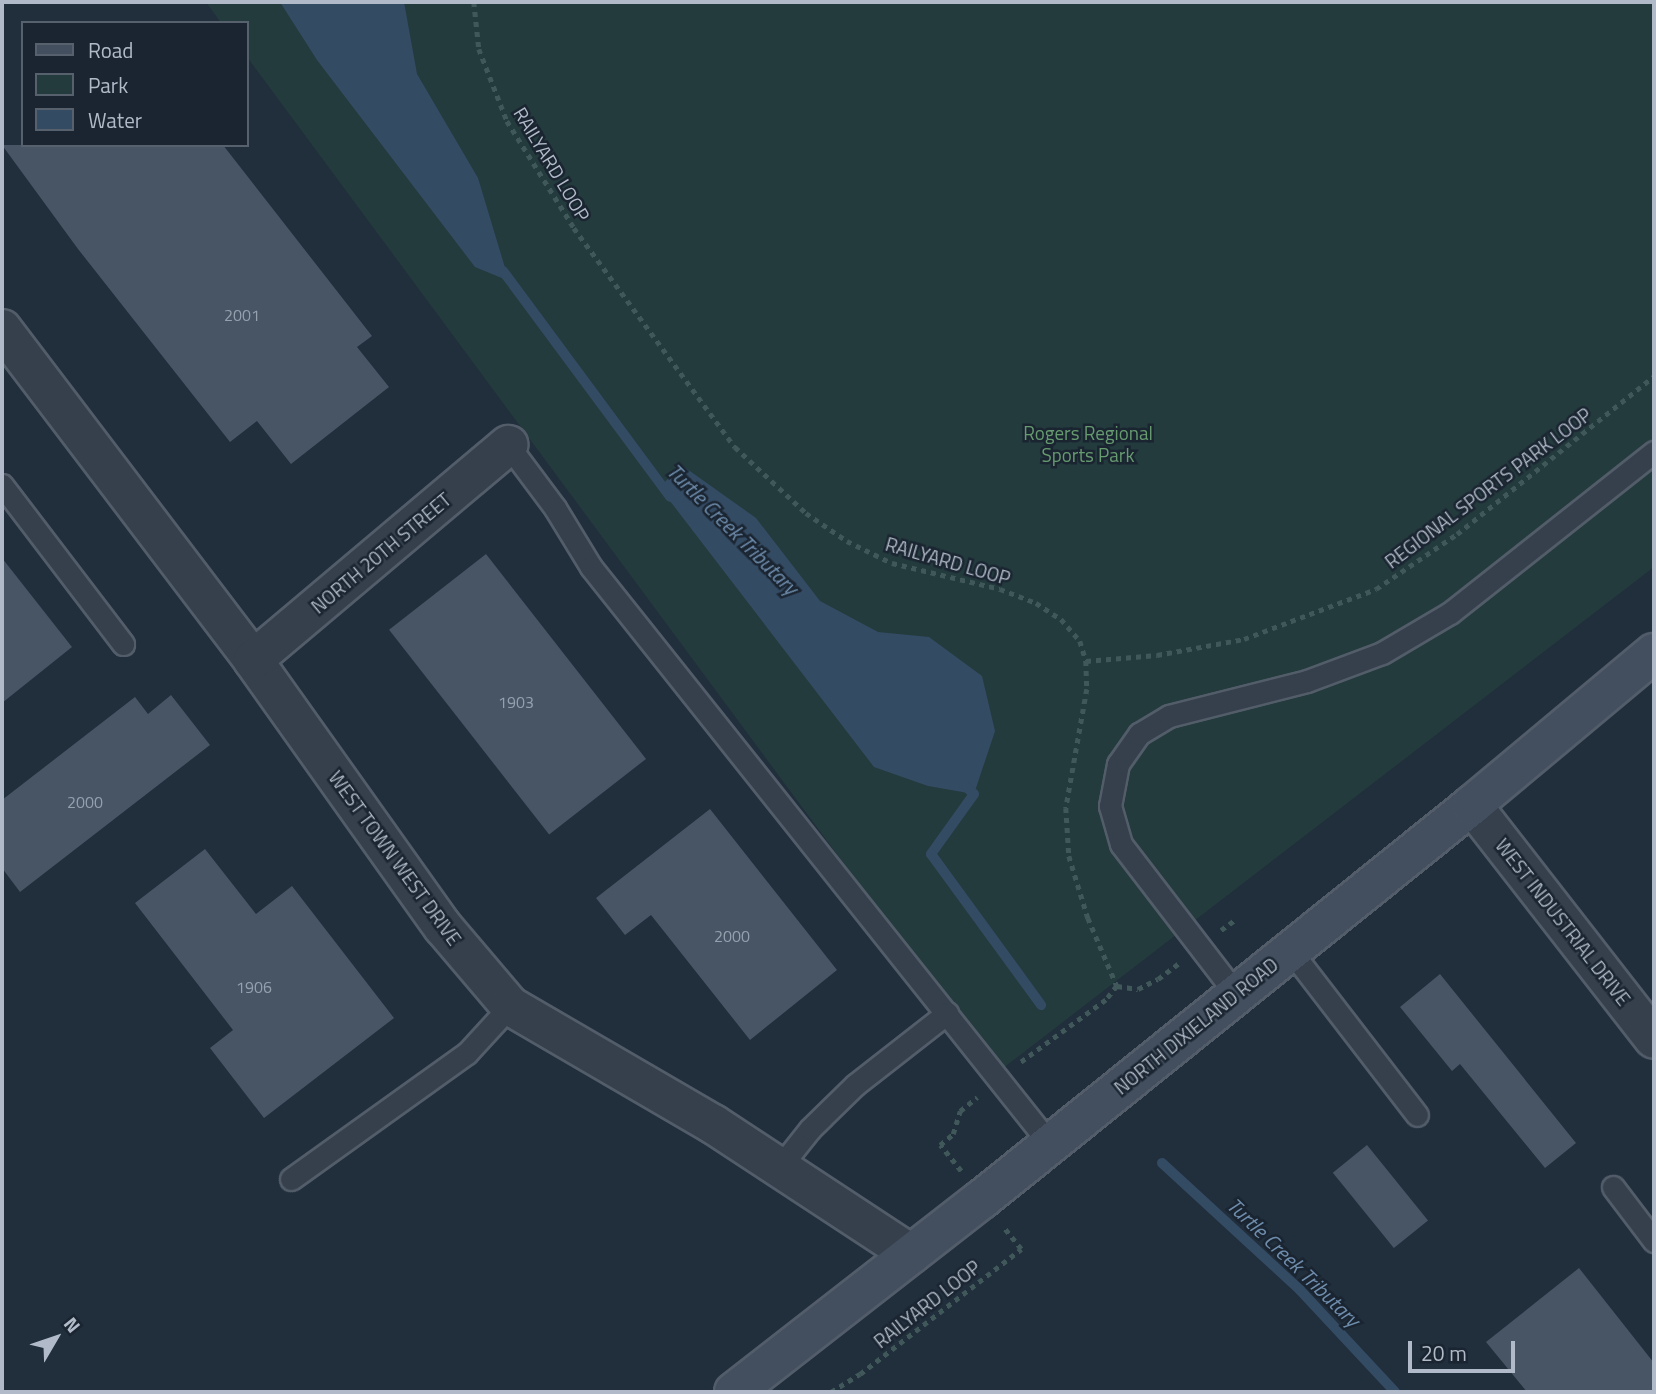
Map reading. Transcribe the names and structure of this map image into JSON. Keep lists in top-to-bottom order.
{
  "streets": {
    "main road": ["NORTH DIXIELAND ROAD"],
    "street": ["NORTH 20TH STREET", "WEST TOWN WEST DRIVE", "WEST INDUSTRIAL DRIVE"],
    "path": ["RAILYARD LOOP", "REGIONAL SPORTS PARK LOOP"]
  },
  "crossings": [
    ["RAILYARD LOOP", "REGIONAL SPORTS PARK LOOP"],
    ["NORTH 20TH STREET", "WEST TOWN WEST DRIVE"],
    ["WEST TOWN WEST DRIVE", "NORTH DIXIELAND ROAD"],
    ["WEST INDUSTRIAL DRIVE", "NORTH DIXIELAND ROAD"]
  ],
  "water": ["Turtle Creek Tributary"],
  "parks": ["Rogers Regional Sports Park"],
  "house_numbers": [
    "2001",
    "1903",
    "2000",
    "2000",
    "1906"
  ],
  "legend": ["Road", "Park", "Water"],
  "scale_bar": "20 m",
  "north": "top right"
}
